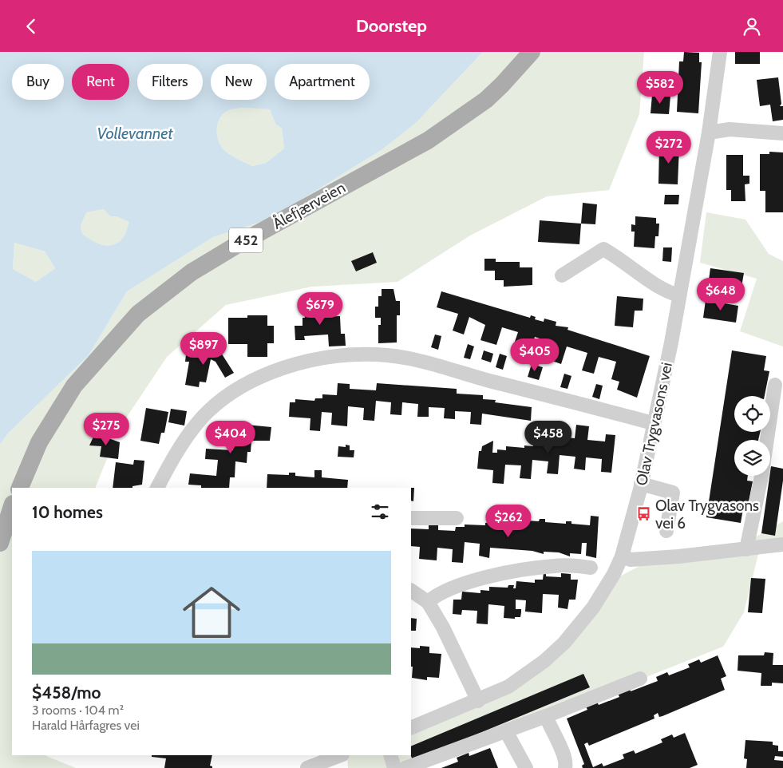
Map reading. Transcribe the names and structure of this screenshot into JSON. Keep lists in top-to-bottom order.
{
  "streets": {
    "main road": ["Ålefjærveien", "452"],
    "street": ["Olav Trygvasons vei"]
  },
  "water": ["Vollevannet"],
  "places": {
    "bus stop": ["Olav Trygvasons vei 6"]
  },
  "page": {
    "header": "Doorstep",
    "chip": [
      "Buy",
      "Rent",
      "Filters",
      "New",
      "Apartment"
    ],
    "price": [
      "$582",
      "$272",
      "$648",
      "$679",
      "$897",
      "$405",
      "$275",
      "$404",
      "$458",
      "$262"
    ],
    "heading": "10 homes",
    "list": [
      {
        "name": "$458/mo",
        "note": "3 rooms · 104 m² · Harald Hårfagres vei"
      }
    ]
  }
}
